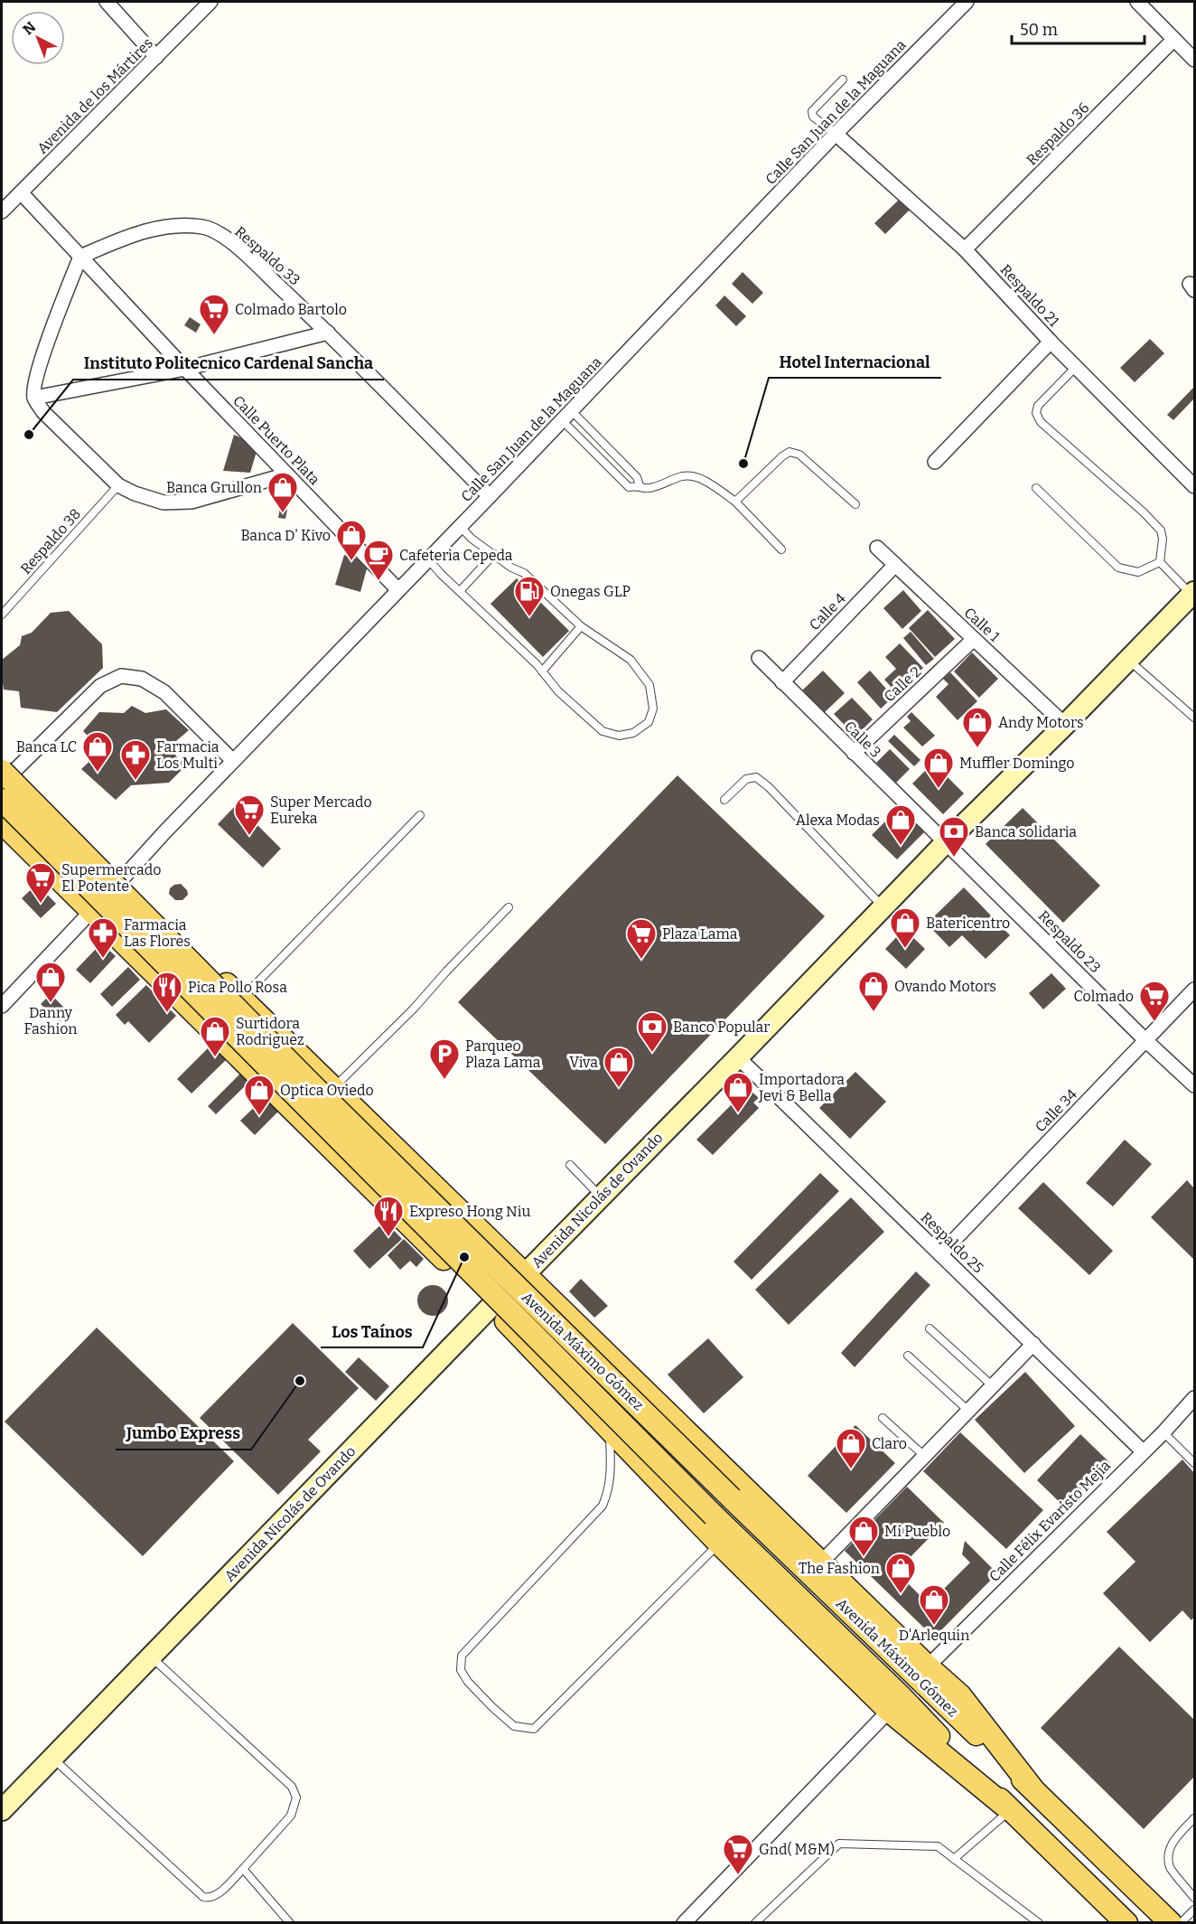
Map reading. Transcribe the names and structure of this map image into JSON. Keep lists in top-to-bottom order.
{
  "streets": {
    "main road": ["Avenida Nicolás de Ovando", "Avenida Máximo Gómez"],
    "street": [
      "Avenida de los Mártires",
      "Calle San Juan de la Maguana",
      "Respaldo 36",
      "Respaldo 33",
      "Respaldo 21",
      "Calle Puerto Plata",
      "Calle 4",
      "Calle 1",
      "Calle 2",
      "Calle 3",
      "Respaldo 23",
      "Calle 34",
      "Respaldo 25",
      "Calle Félix Evaristo Mejía"
    ],
    "lane": ["Respaldo 38"]
  },
  "crossings": [
    ["Avenida de los Mártires", "Calle Puerto Plata"],
    ["Calle San Juan de la Maguana", "Respaldo 33"],
    ["Calle San Juan de la Maguana", "Respaldo 21"],
    ["Calle San Juan de la Maguana", "Calle Puerto Plata"],
    ["Respaldo 36", "Respaldo 21"],
    ["Respaldo 33", "Calle Puerto Plata"],
    ["Calle 4", "Calle 1"],
    ["Calle 4", "Calle 3"],
    ["Calle 1", "Calle 2"],
    ["Calle 1", "Avenida Nicolás de Ovando"],
    ["Calle 2", "Calle 3"],
    ["Calle 3", "Respaldo 23"],
    ["Calle 3", "Avenida Nicolás de Ovando"],
    ["Respaldo 23", "Calle 34"],
    ["Respaldo 23", "Avenida Nicolás de Ovando"],
    ["Calle 34", "Respaldo 25"],
    ["Avenida Nicolás de Ovando", "Respaldo 25"],
    ["Respaldo 25", "Calle Félix Evaristo Mejía"]
  ],
  "places": {
    "supermarket": [
      "Colmado Bartolo",
      "Super Mercado Eureka",
      "Supermercado El Potente",
      "Plaza Lama",
      "Colmado",
      "Gnd( M&M)"
    ],
    "other": [
      "Instituto Politecnico Cardenal Sancha",
      "Hotel Internacional",
      "Los Taínos",
      "Jumbo Express"
    ],
    "shop": [
      "Banca Grullon",
      "Banca D' Kivo",
      "Andy Motors",
      "Banca LC",
      "Muffler Domingo",
      "Alexa Modas",
      "Batericentro",
      "Danny Fashion",
      "Ovando Motors",
      "Surtidora Rodriguez",
      "Viva",
      "Importadora Jevi & Bella",
      "Optica Oviedo",
      "Claro",
      "Mi Pueblo",
      "The Fashion",
      "D'Arlequin"
    ],
    "cafe": ["Cafeteria Cepeda"],
    "fuel station": ["Onegas GLP"],
    "pharmacy": ["Farmacia Los Multi", "Farmacia Las Flores"],
    "bank": ["Banca solidaria", "Banco Popular"],
    "restaurant": ["Pica Pollo Rosa", "Expreso Hong Niu"],
    "parking": ["Parqueo Plaza Lama"]
  },
  "scale_bar": "50 m",
  "north": "top left"
}
